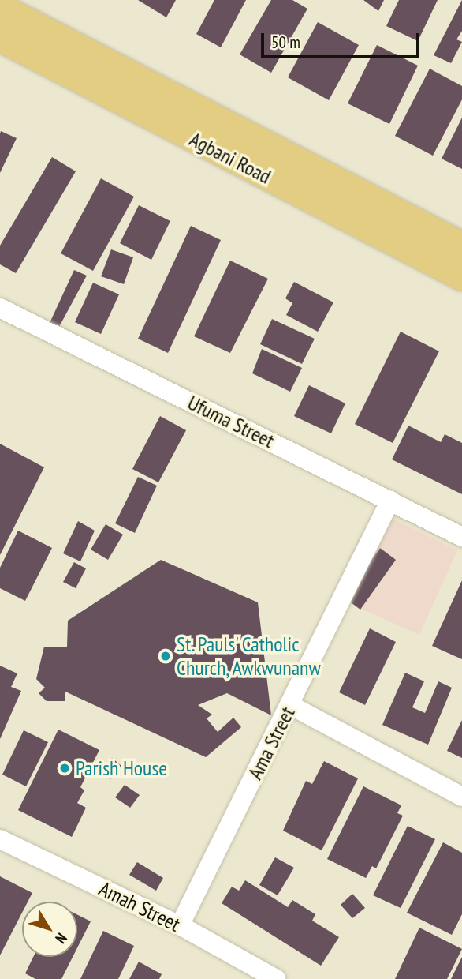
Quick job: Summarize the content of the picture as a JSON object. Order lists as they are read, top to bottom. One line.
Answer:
{"streets":{"main road":["Agbani Road"],"street":["Ufuma Street","Ama Street","Amah Street"]},"crossings":[["Ufuma Street","Ama Street"],["Ama Street","Amah Street"]],"places":["St. Pauls' Catholic Church, Awkwunanw","Parish House"],"scale_bar":"50 m","north":"bottom right"}
